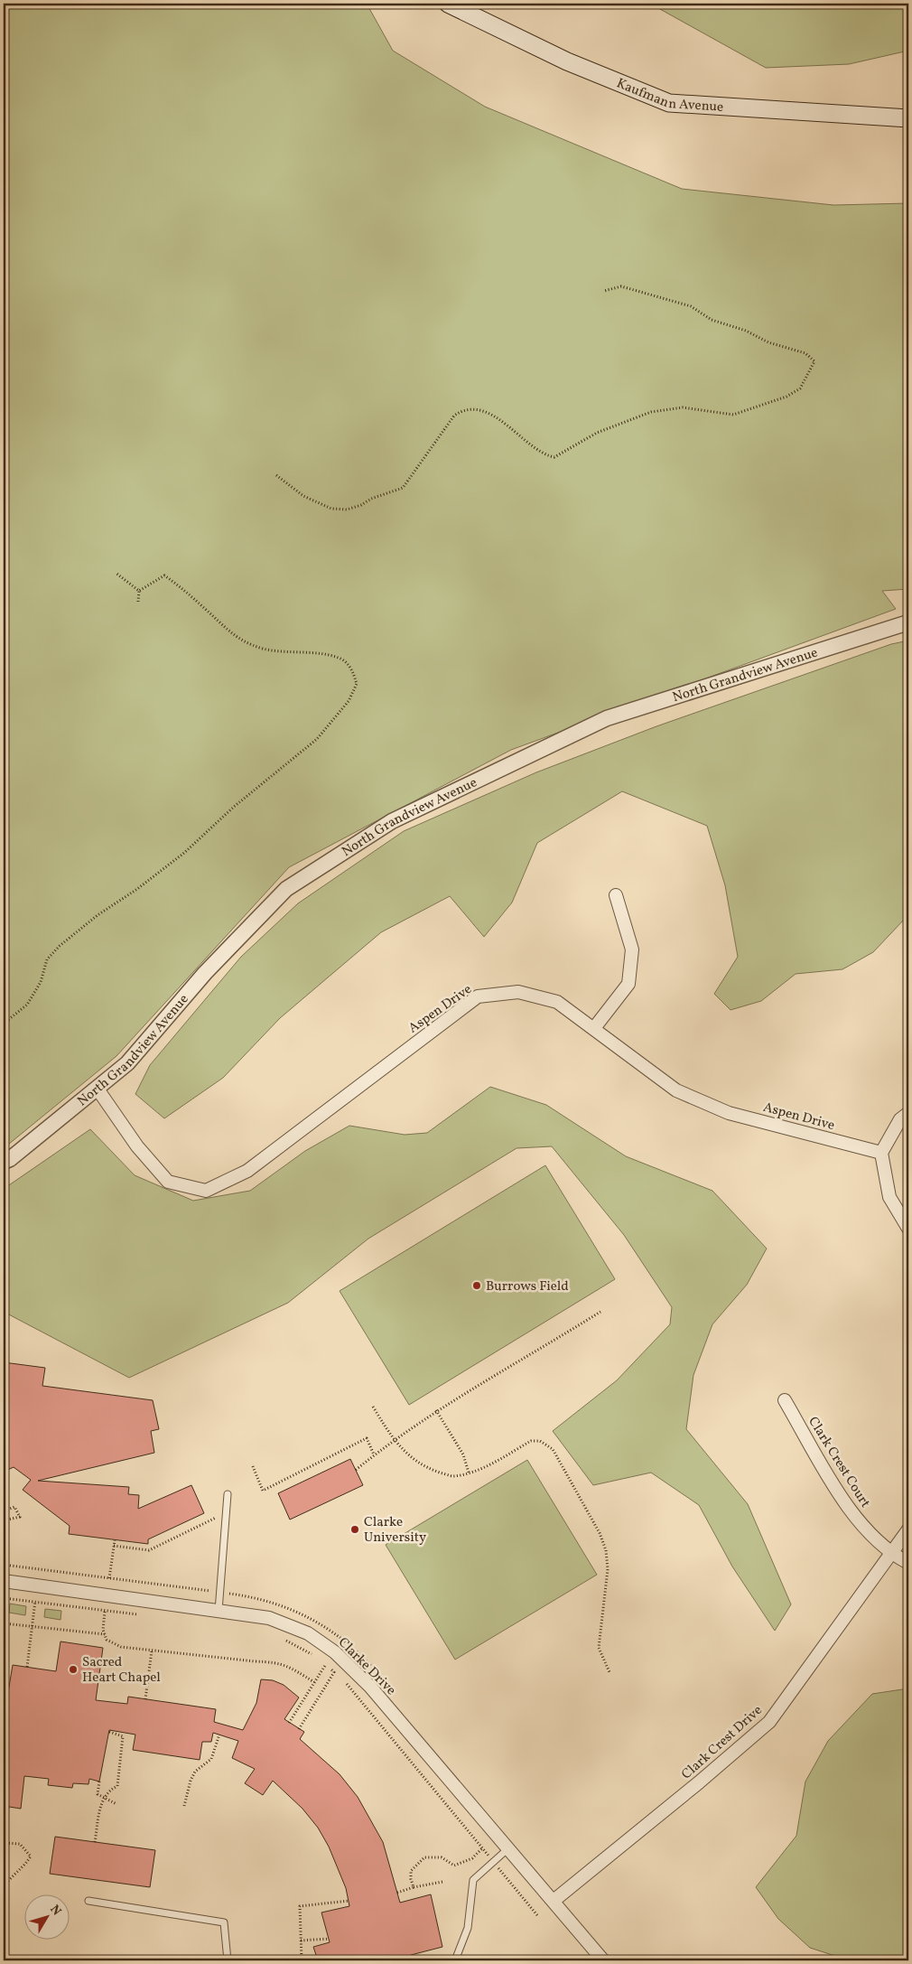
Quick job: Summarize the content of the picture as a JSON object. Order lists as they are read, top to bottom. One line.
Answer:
{"streets":{"main road":["Kaufmann Avenue"],"street":["North Grandview Avenue","Aspen Drive","Clark Crest Court","Clarke Drive","Clark Crest Drive"]},"crossings":[["North Grandview Avenue","Aspen Drive"],["Clark Crest Court","Clark Crest Drive"],["Clarke Drive","Clark Crest Drive"]],"places":["Burrows Field","Clarke University","Sacred Heart Chapel"],"north":"top right"}
